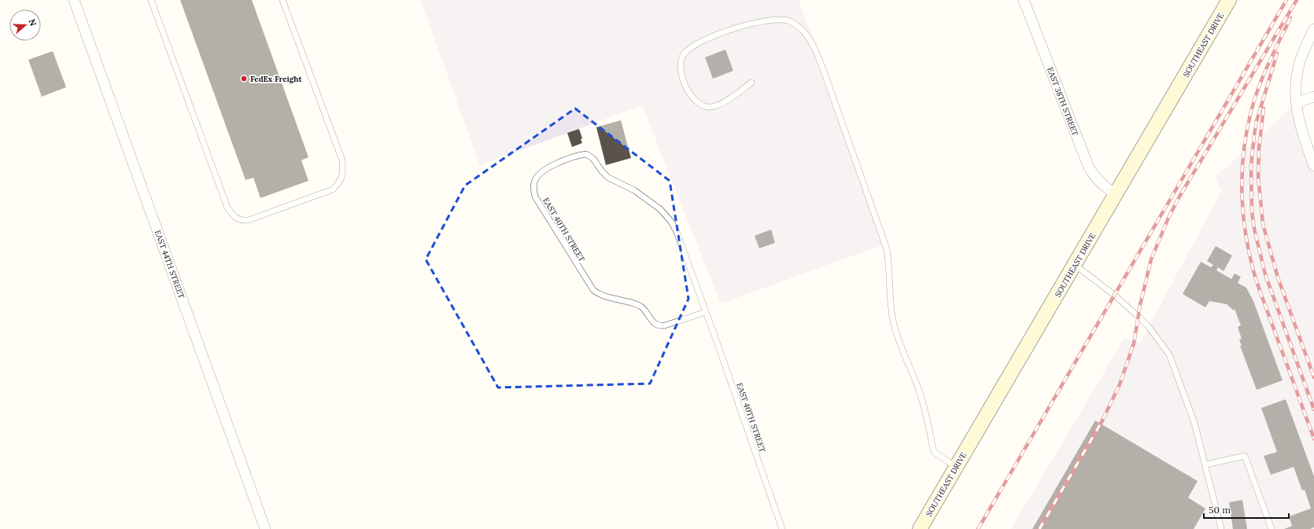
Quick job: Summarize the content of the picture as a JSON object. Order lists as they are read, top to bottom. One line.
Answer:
{"streets":{"main road":["SOUTHEAST DRIVE"],"street":["EAST 38TH STREET","EAST 44TH STREET"],"lane":["EAST 40TH STREET"]},"crossings":[["SOUTHEAST DRIVE","EAST 38TH STREET"]],"places":["FedEx Freight"],"scale_bar":"50 m","north":"right"}
